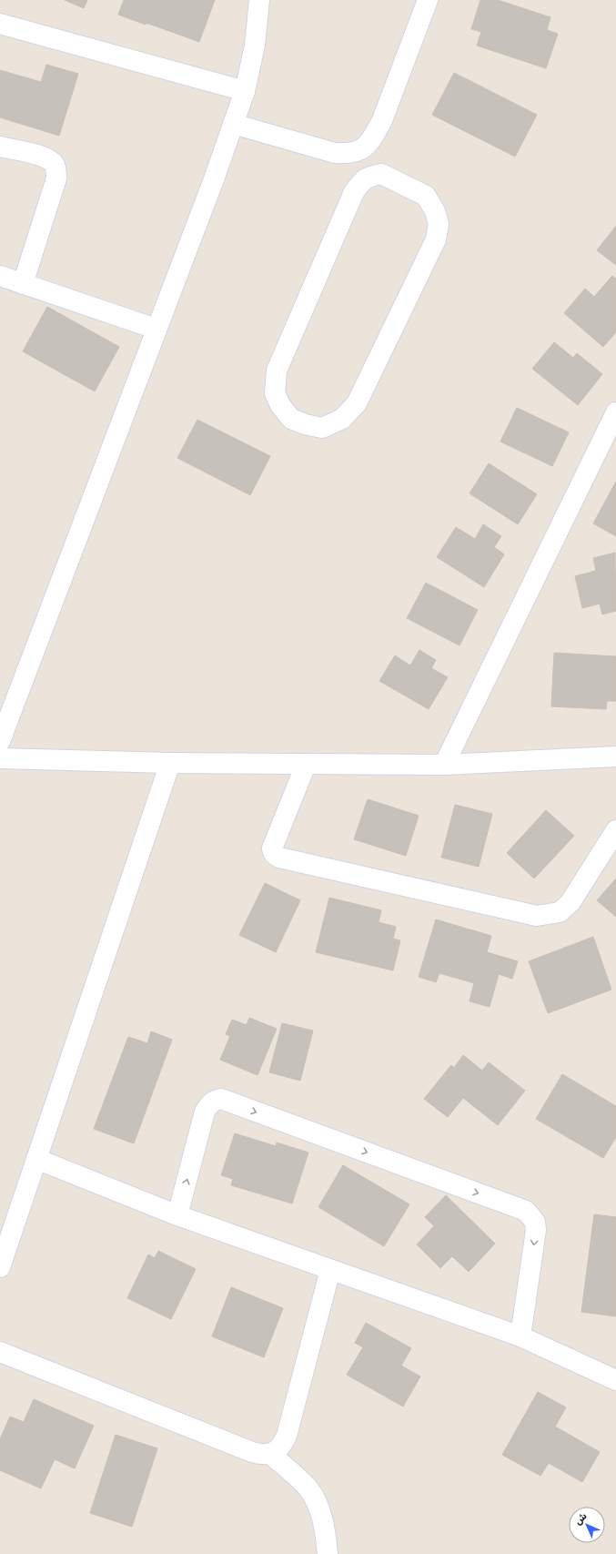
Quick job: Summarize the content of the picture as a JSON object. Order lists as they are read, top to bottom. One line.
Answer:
{"north":"top left"}
